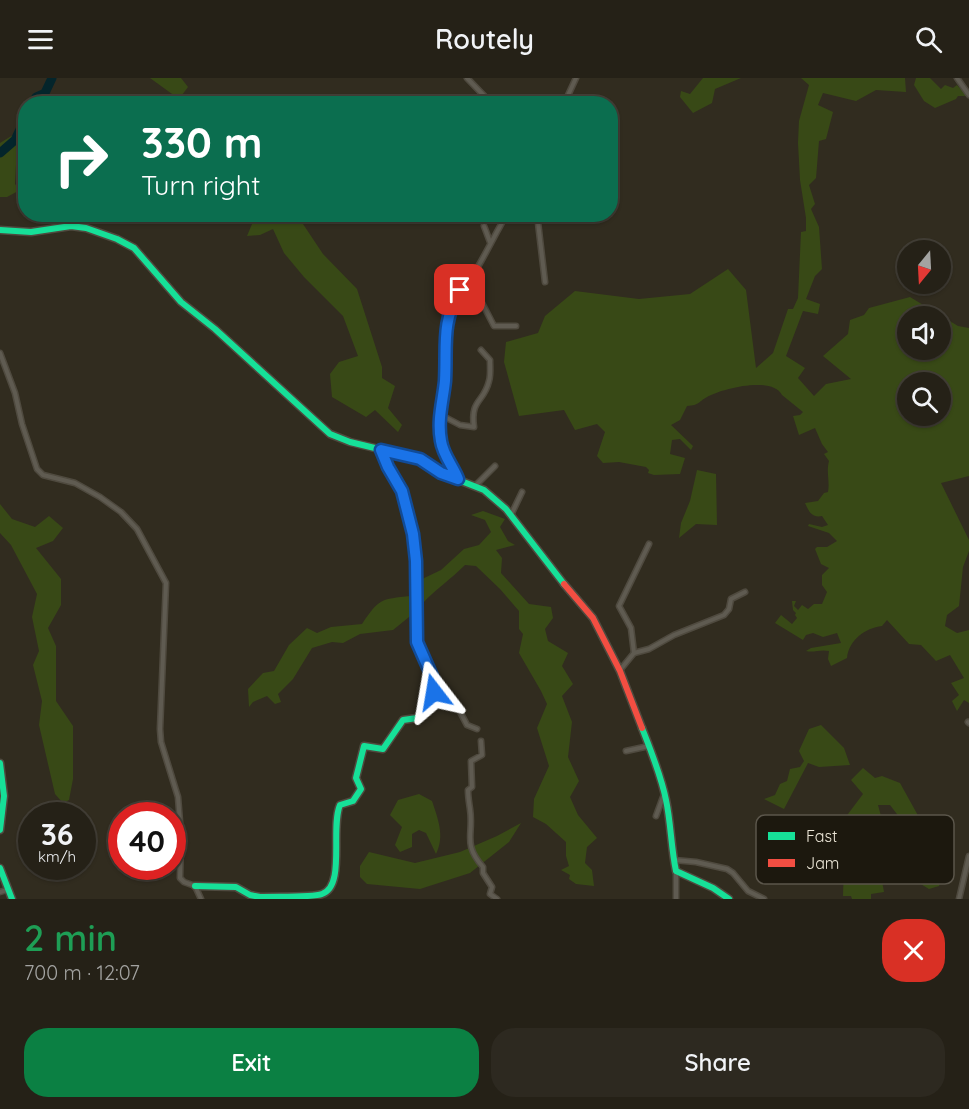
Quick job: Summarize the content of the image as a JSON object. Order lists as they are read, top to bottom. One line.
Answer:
{"legend":["Fast","Jam"],"north":"bottom","page":{"header":"Routely","turn":["330 m","Turn right"],"speed":"36 km/h","limit":"40","heading":["2 min","700 m · 12:07"],"buttons":["Exit","Share"]}}
